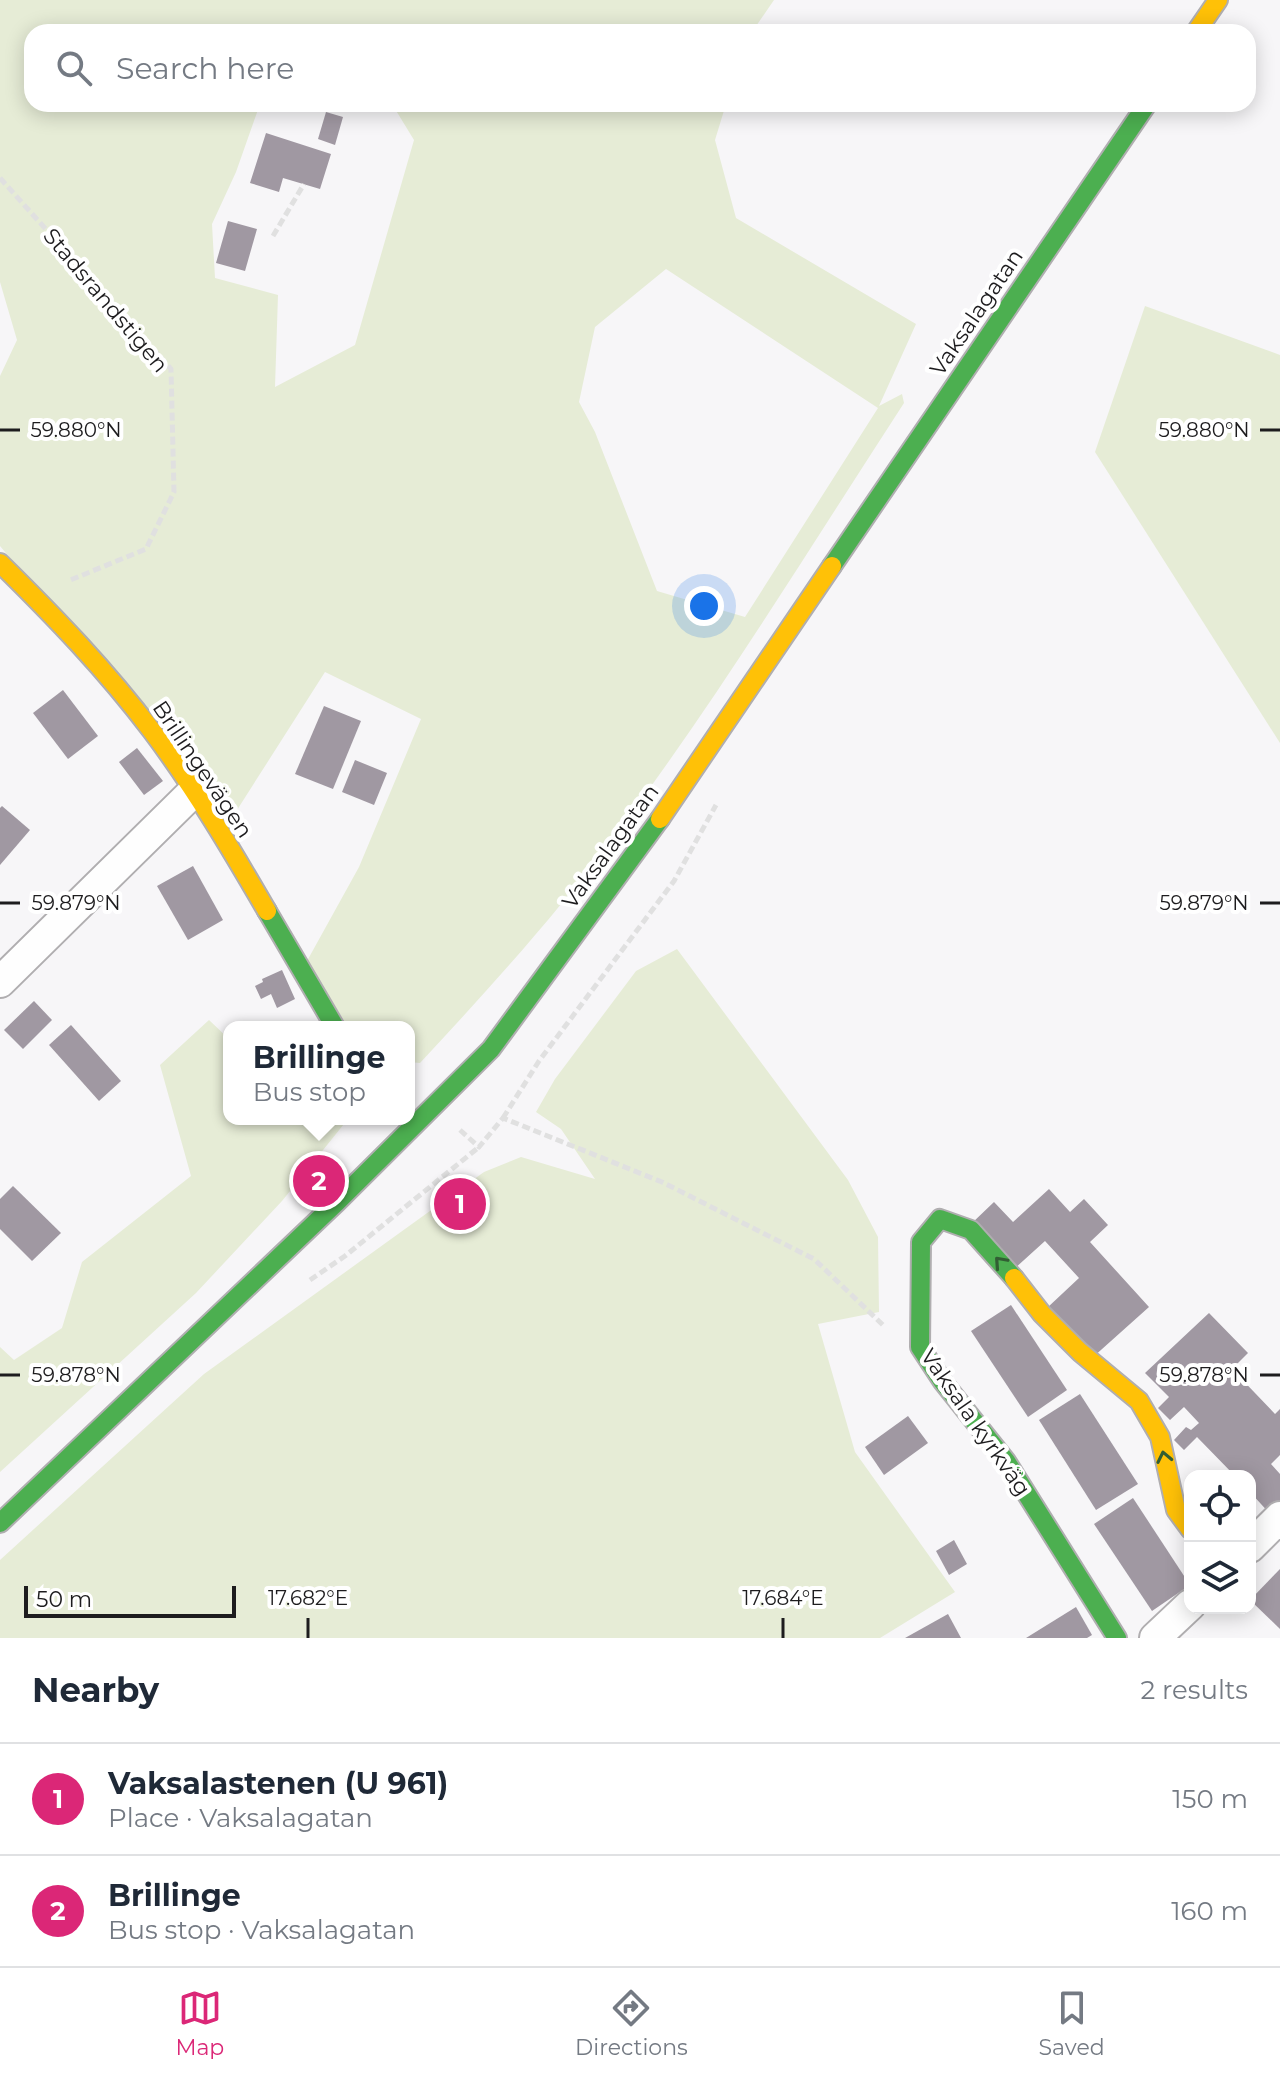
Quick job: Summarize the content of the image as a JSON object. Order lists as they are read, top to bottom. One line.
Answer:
{"streets":{"main road":["Vaksalagatan","Brillingevägen","Vaksala kyrkväg"],"path":["Stadsrandstigen"]},"crossings":[["Stadsrandstigen","Brillingevägen"]],"scale_bar":"50 m","page":{"search":"Search here","popup":["Brillinge","Bus stop"],"pins":["2","1"],"scale":"50 m","heading":["Nearby","2 results"],"list":[{"mark":"1","name":"Vaksalastenen (U 961)","note":"Place · Vaksalagatan","value":"150 m"},{"mark":"2","name":"Brillinge","note":"Bus stop · Vaksalagatan","value":"160 m"}],"nav":["Map","Directions","Saved"]},"coordinates":["59.880°N","59.879°N","59.878°N","17.682°E","17.684°E"]}
